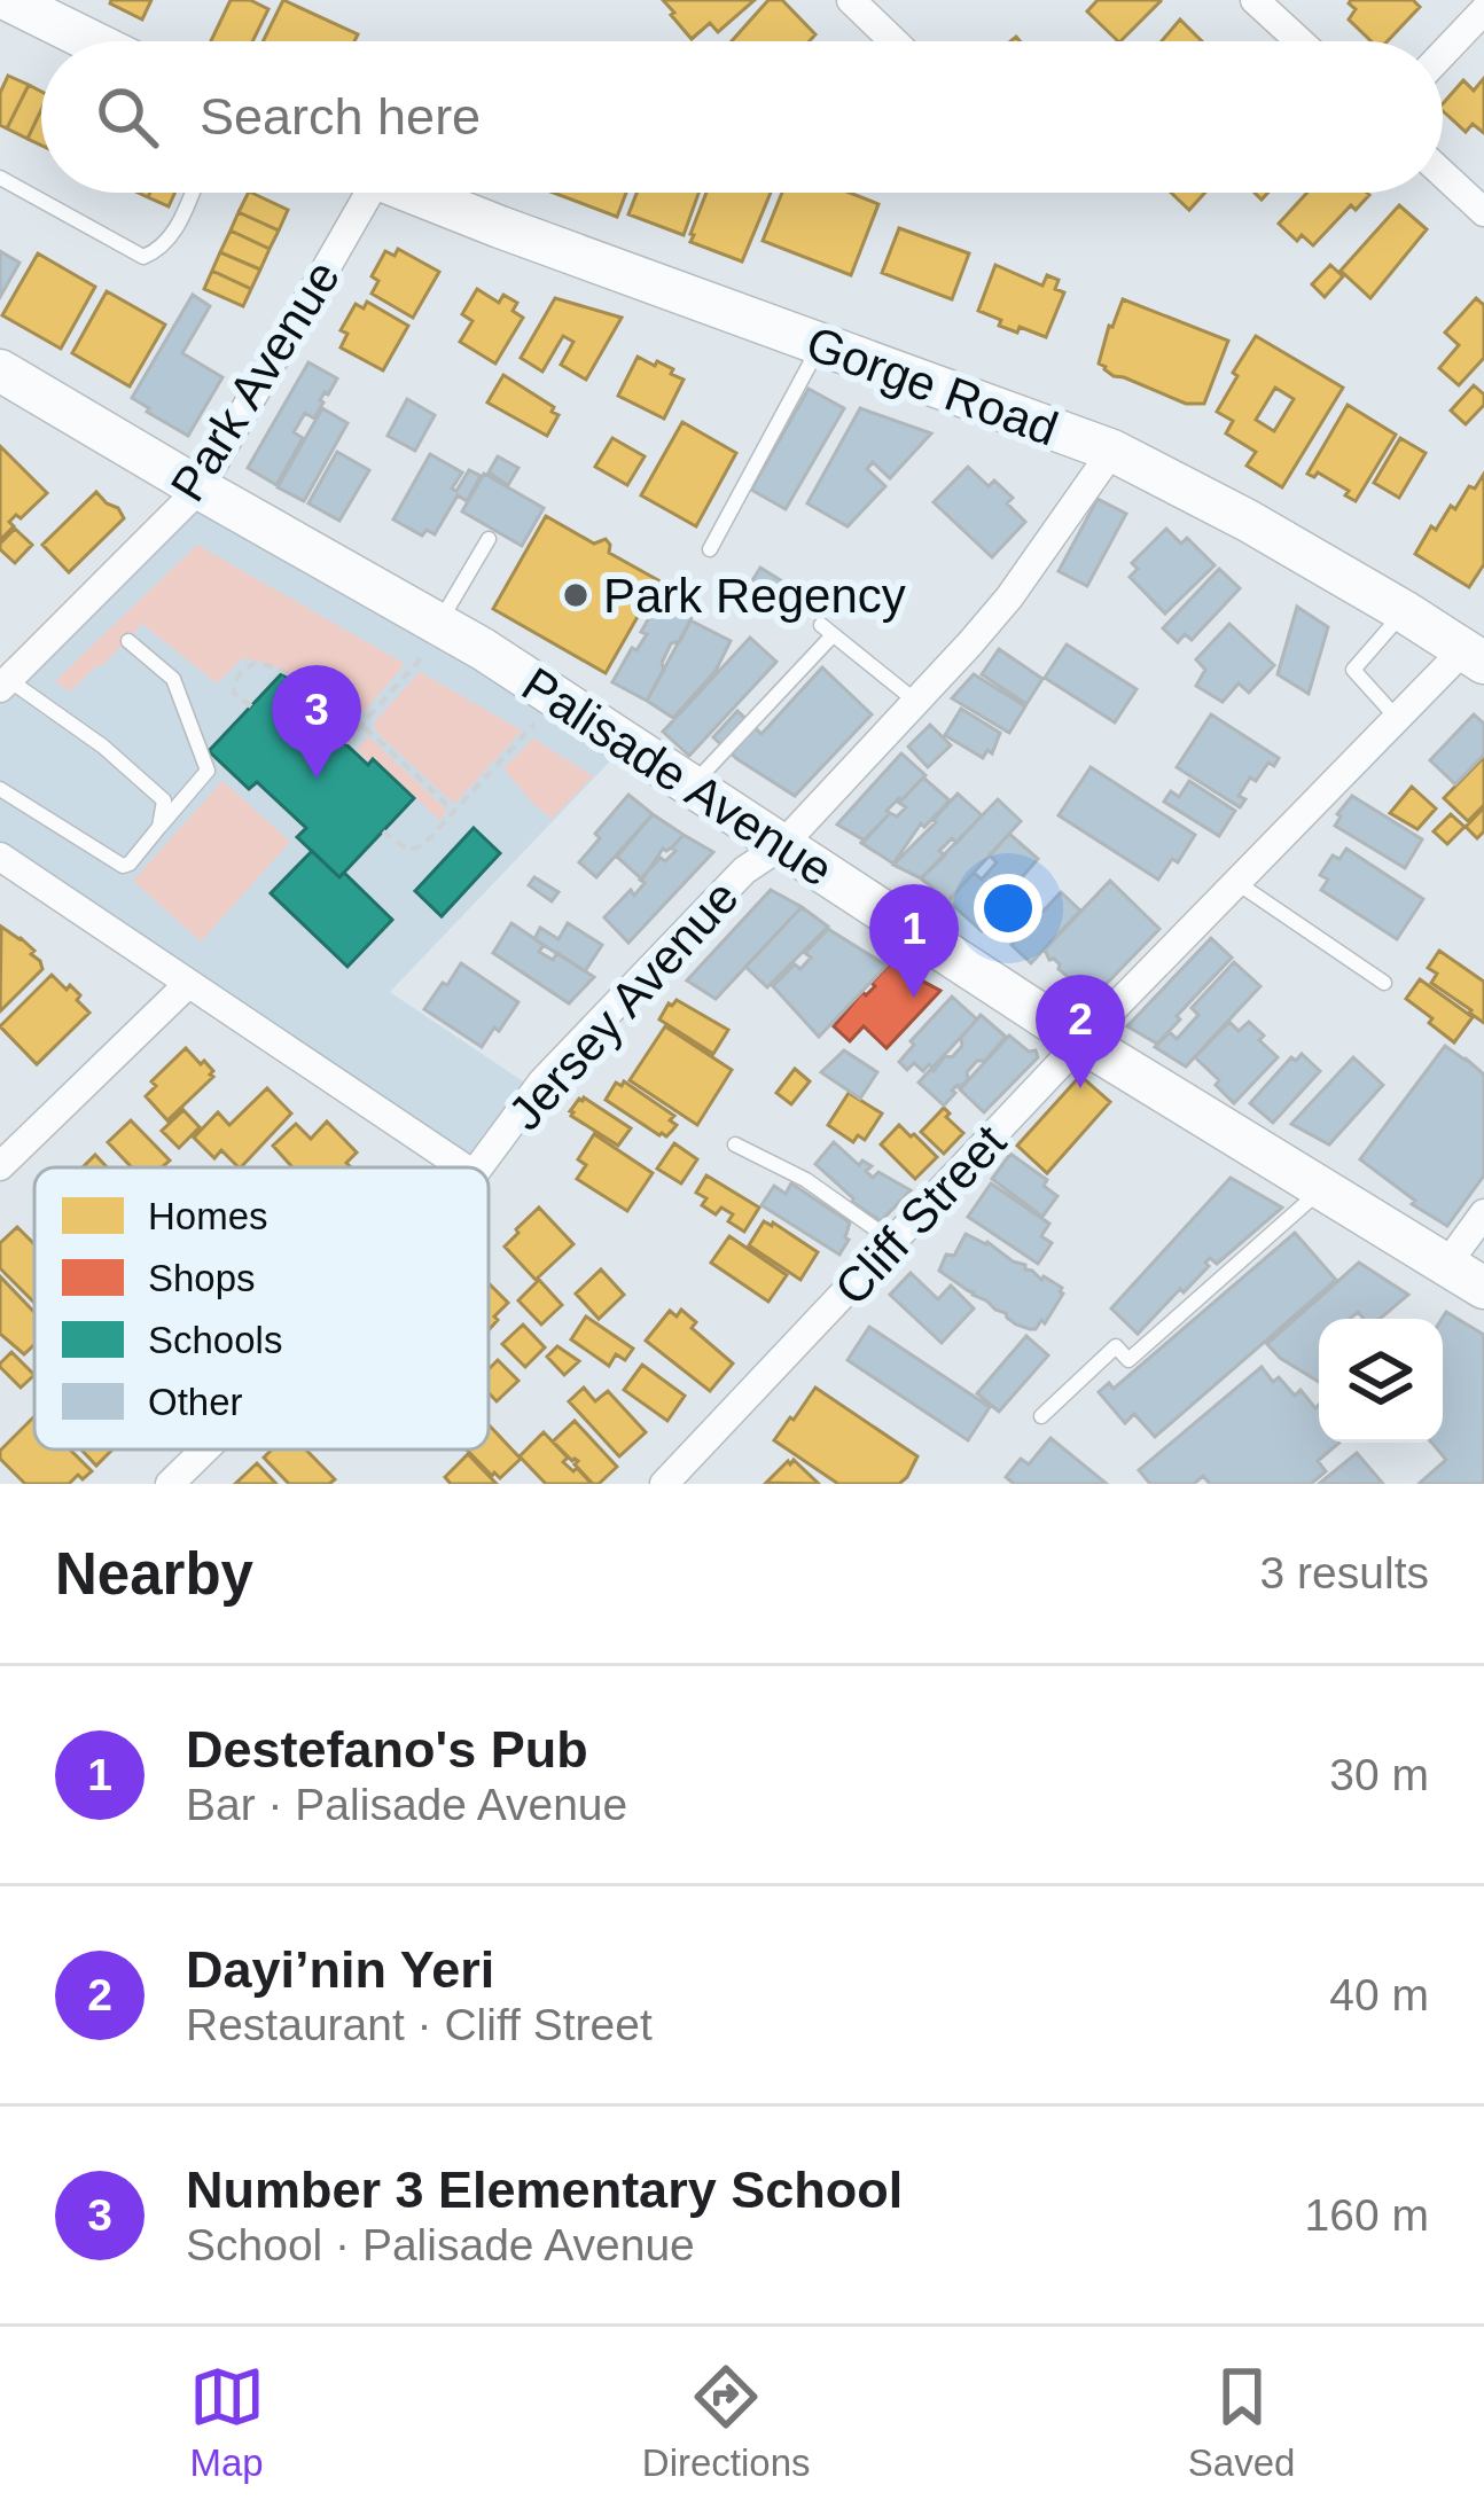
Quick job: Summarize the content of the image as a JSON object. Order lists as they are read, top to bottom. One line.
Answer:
{"streets":{"main road":["Gorge Road","Palisade Avenue"],"street":["Park Avenue","Jersey Avenue","Cliff Street"]},"crossings":[["Park Avenue","Palisade Avenue"],["Gorge Road","Jersey Avenue"],["Gorge Road","Cliff Street"],["Palisade Avenue","Jersey Avenue"],["Palisade Avenue","Cliff Street"]],"places":["Park Regency"],"legend":["Homes","Shops","Schools","Other"],"page":{"search":"Search here","pins":["3","1","2"],"heading":["Nearby","3 results"],"list":[{"mark":"1","name":"Destefano's Pub","note":"Bar · Palisade Avenue","value":"30 m"},{"mark":"2","name":"Dayi’nin Yeri","note":"Restaurant · Cliff Street","value":"40 m"},{"mark":"3","name":"Number 3 Elementary School","note":"School · Palisade Avenue","value":"160 m"}],"nav":["Map","Directions","Saved"]}}
